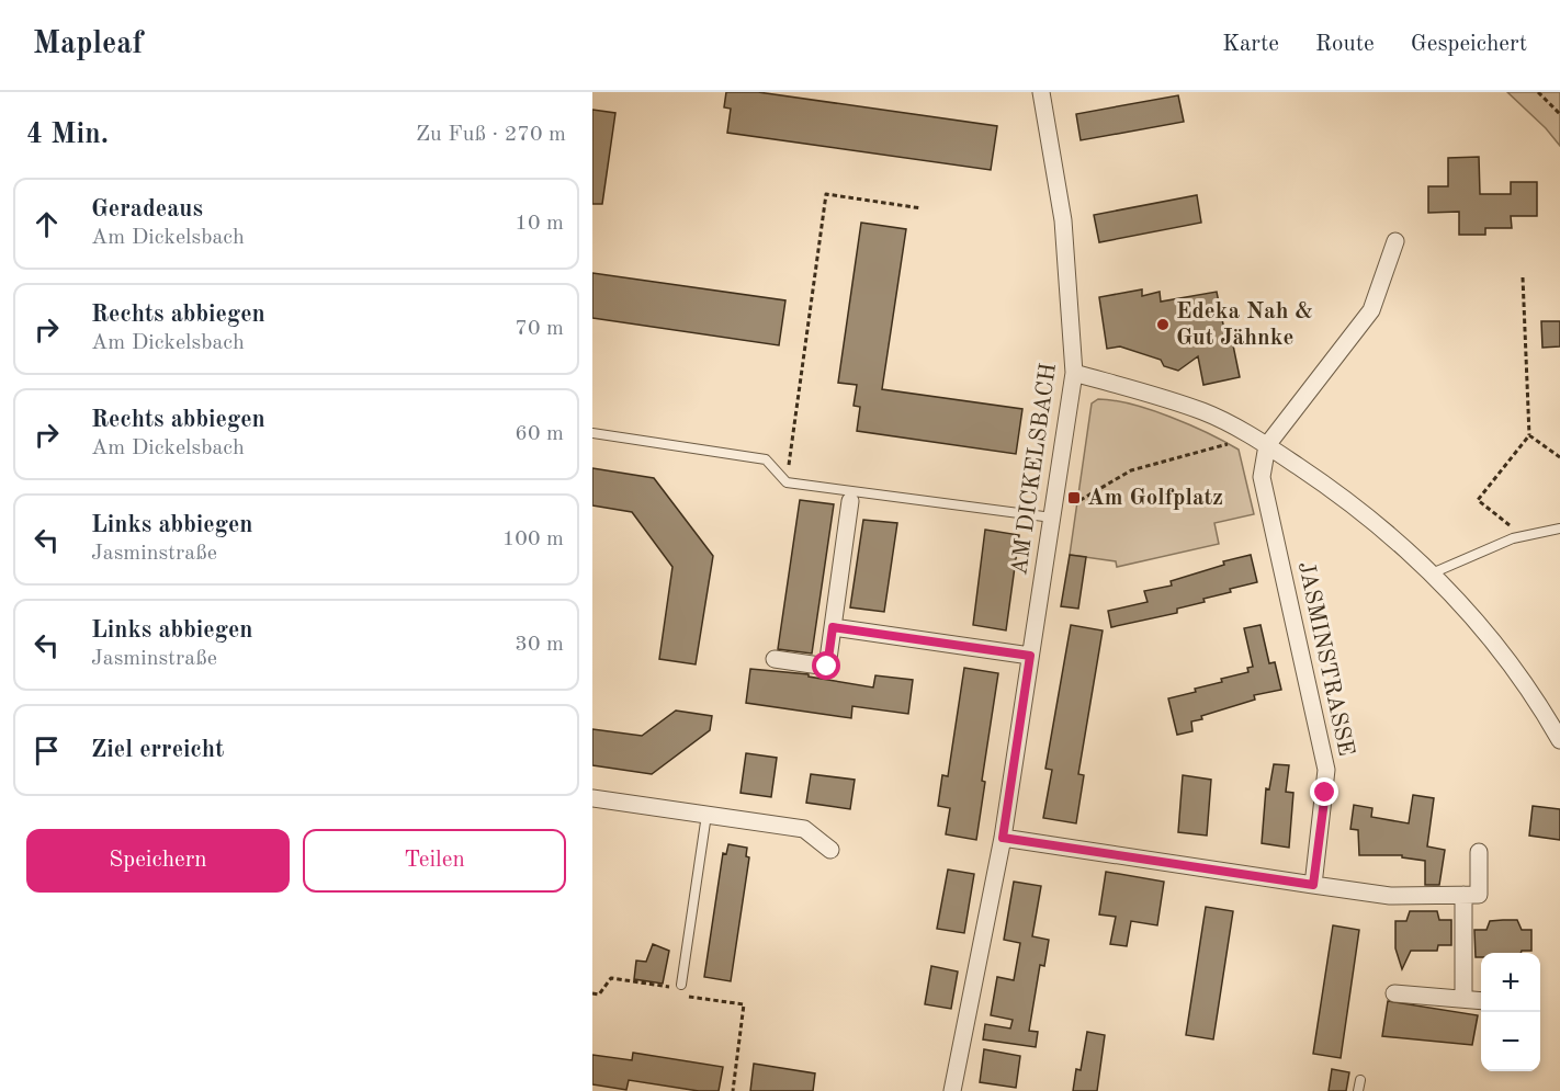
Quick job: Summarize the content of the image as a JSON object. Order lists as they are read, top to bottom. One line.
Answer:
{"streets":{"street":["AM DICKELSBACH","JASMINSTRASSE"]},"places":{"other":["Edeka Nah & Gut Jähnke"],"transit":["Am Golfplatz"]},"page":{"header":"Mapleaf","nav":["Karte","Route","Gespeichert"],"heading":["4 Min.","Zu Fuß · 270 m"],"list":[["Geradeaus","Am Dickelsbach","10 m"],["Rechts abbiegen","Am Dickelsbach","70 m"],["Rechts abbiegen","Am Dickelsbach","60 m"],["Links abbiegen","Jasminstraße","100 m"],["Links abbiegen","Jasminstraße","30 m"],"Ziel erreicht"],"buttons":["Speichern","Teilen"],"map_buttons":["+","−"]}}
